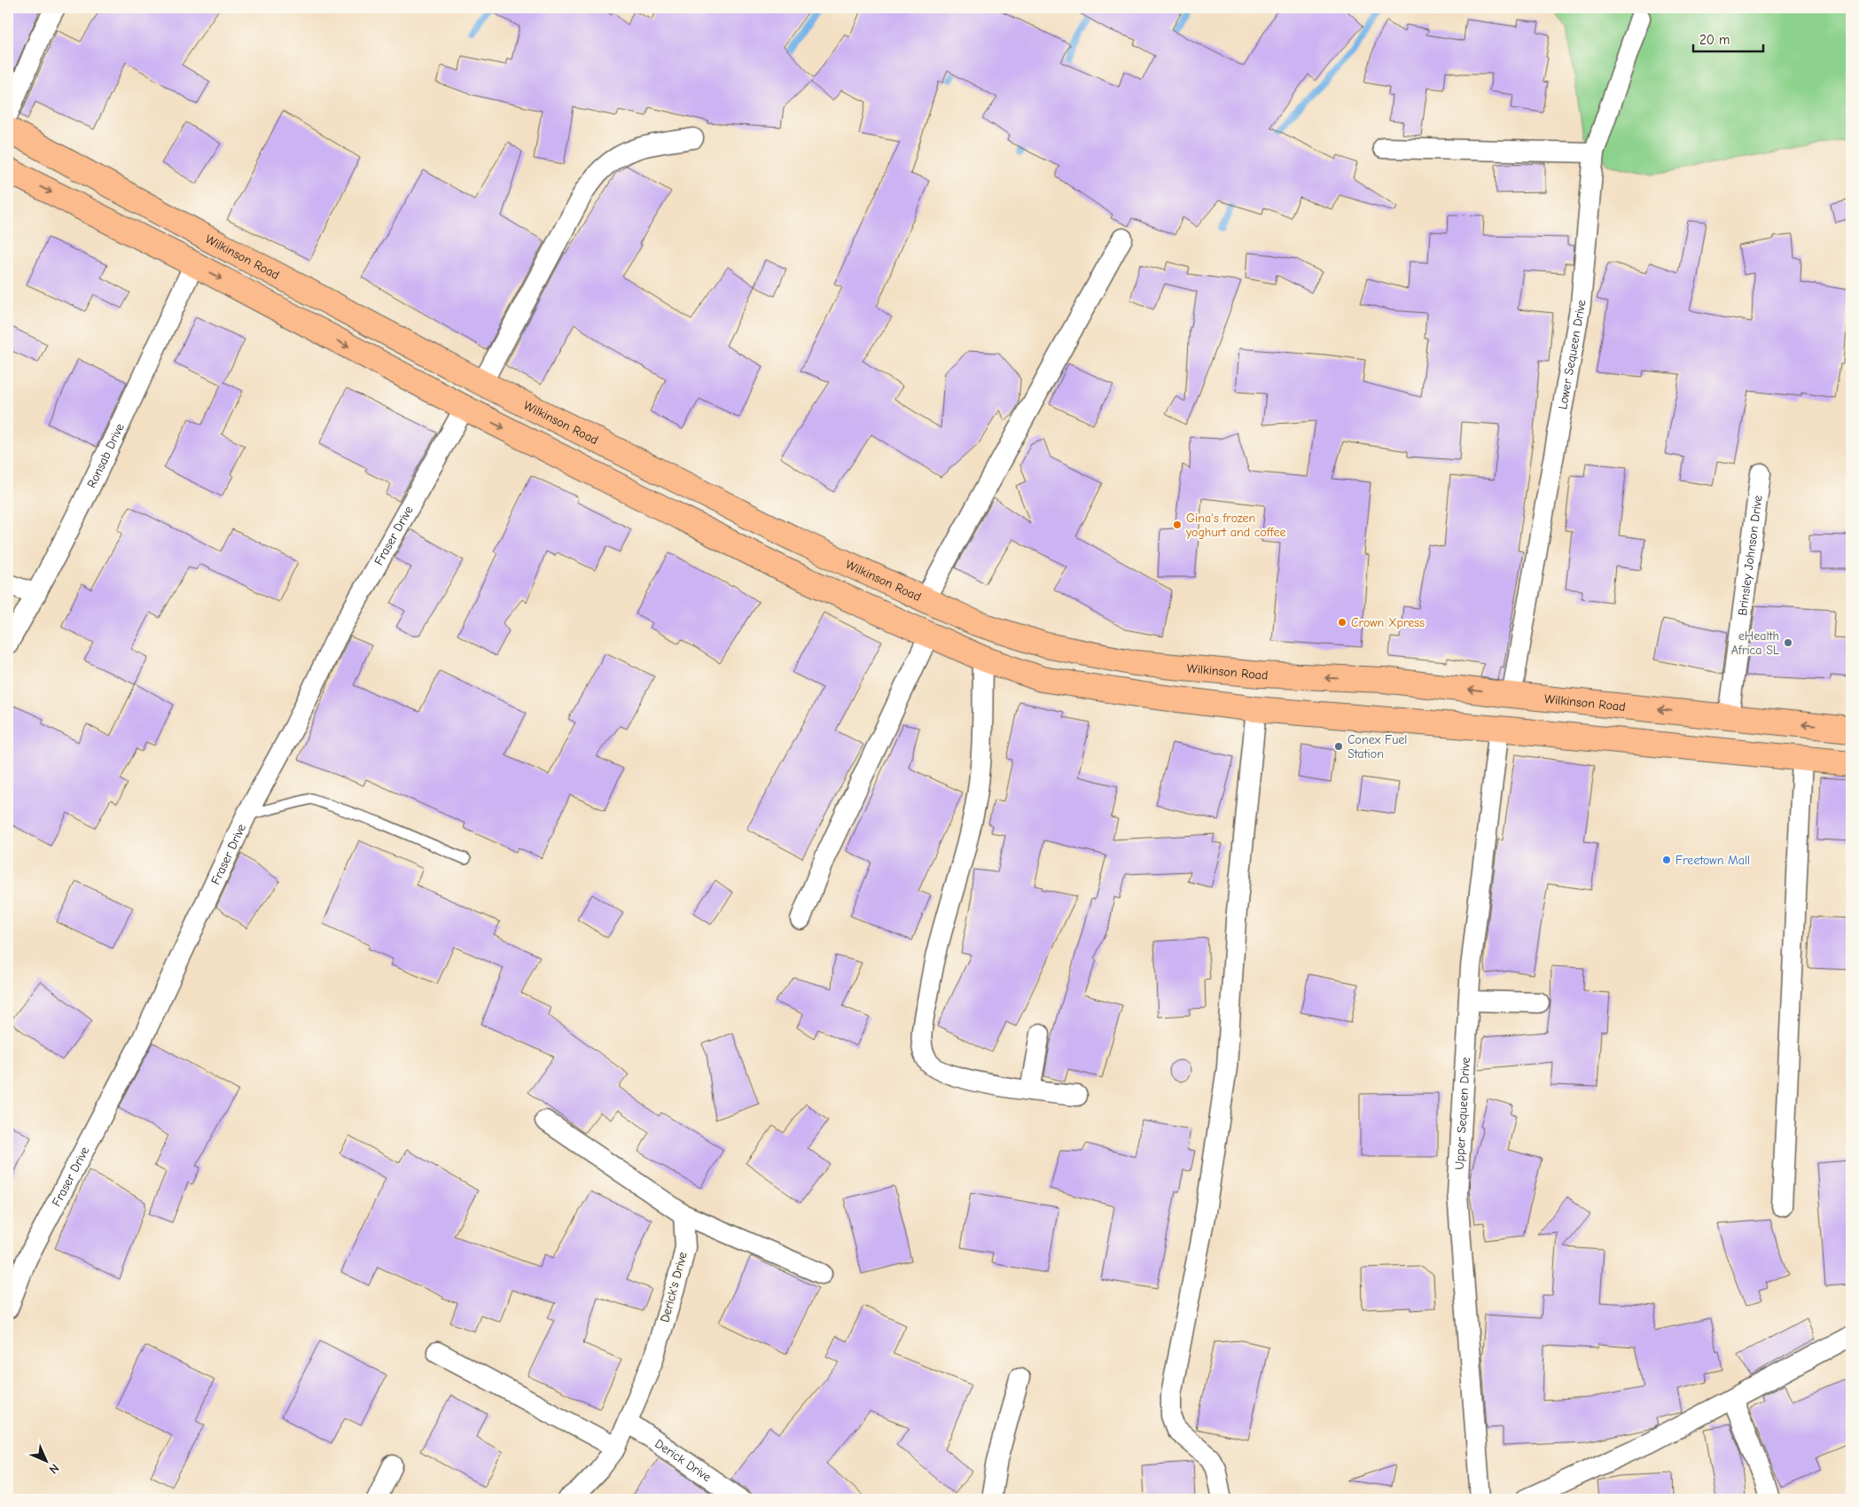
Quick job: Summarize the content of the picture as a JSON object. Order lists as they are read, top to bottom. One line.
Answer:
{"streets":{"main road":["Wilkinson Road"],"street":["Lower Sequeen Drive","Ronsab Drive","Fraser Drive","Brinsley Johnson Drive","Upper Sequeen Drive","Derick's Drive","Derick Drive"]},"crossings":[["Wilkinson Road","Lower Sequeen Drive"],["Wilkinson Road","Brinsley Johnson Drive"],["Derick's Drive","Derick Drive"]],"places":["Gina's frozen yoghurt and coffee","Crown Xpress","eHealth Africa SL","Conex Fuel Station","Freetown Mall"],"scale_bar":"20 m","north":"bottom right"}
